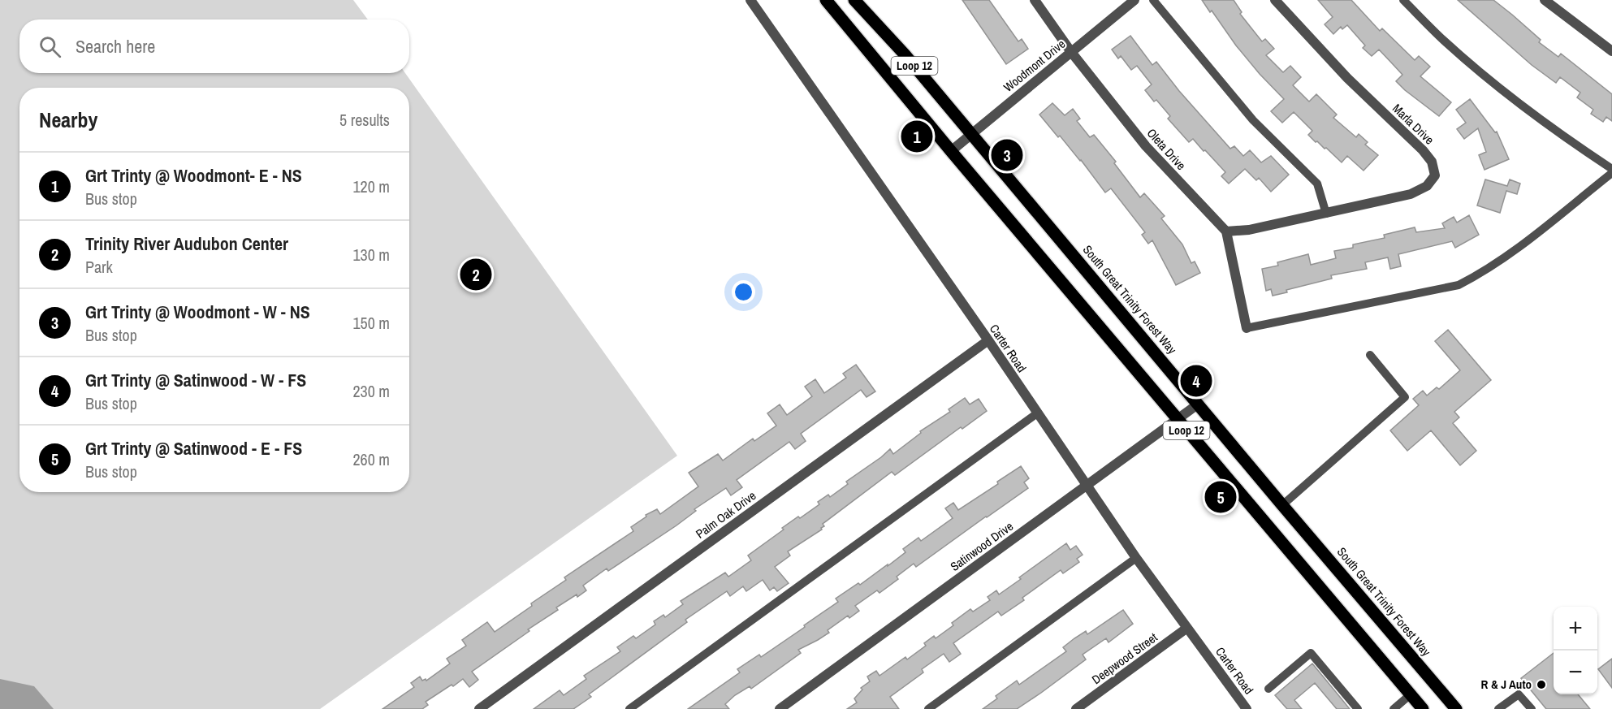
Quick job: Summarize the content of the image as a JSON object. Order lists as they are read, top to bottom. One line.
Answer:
{"streets":{"main road":["Loop 12","South Great Trinity Forest Way"],"street":["Woodmont Drive","Marla Drive","Oleta Drive","Carter Road","Palm Oak Drive","Satinwood Drive","Deepwood Street"]},"crossings":[["Loop 12","Woodmont Drive"],["Loop 12","Satinwood Drive"],["Woodmont Drive","Oleta Drive"],["Woodmont Drive","South Great Trinity Forest Way"],["Marla Drive","Oleta Drive"],["South Great Trinity Forest Way","Satinwood Drive"],["Carter Road","Palm Oak Drive"],["Carter Road","Satinwood Drive"],["Carter Road","Deepwood Street"]],"places":["R & J Auto"],"page":{"search":"Search here","heading":["Nearby","5 results"],"pins":["1","3","2","4","5"],"list":[{"mark":"1","name":"Grt Trinty @ Woodmont- E - NS","note":"Bus stop","value":"120 m"},{"mark":"2","name":"Trinity River Audubon Center","note":"Park","value":"130 m"},{"mark":"3","name":"Grt Trinty @ Woodmont - W - NS","note":"Bus stop","value":"150 m"},{"mark":"4","name":"Grt Trinty @ Satinwood - W - FS","note":"Bus stop","value":"230 m"},{"mark":"5","name":"Grt Trinty @ Satinwood - E - FS","note":"Bus stop","value":"260 m"}],"map_buttons":["+","−"]}}
